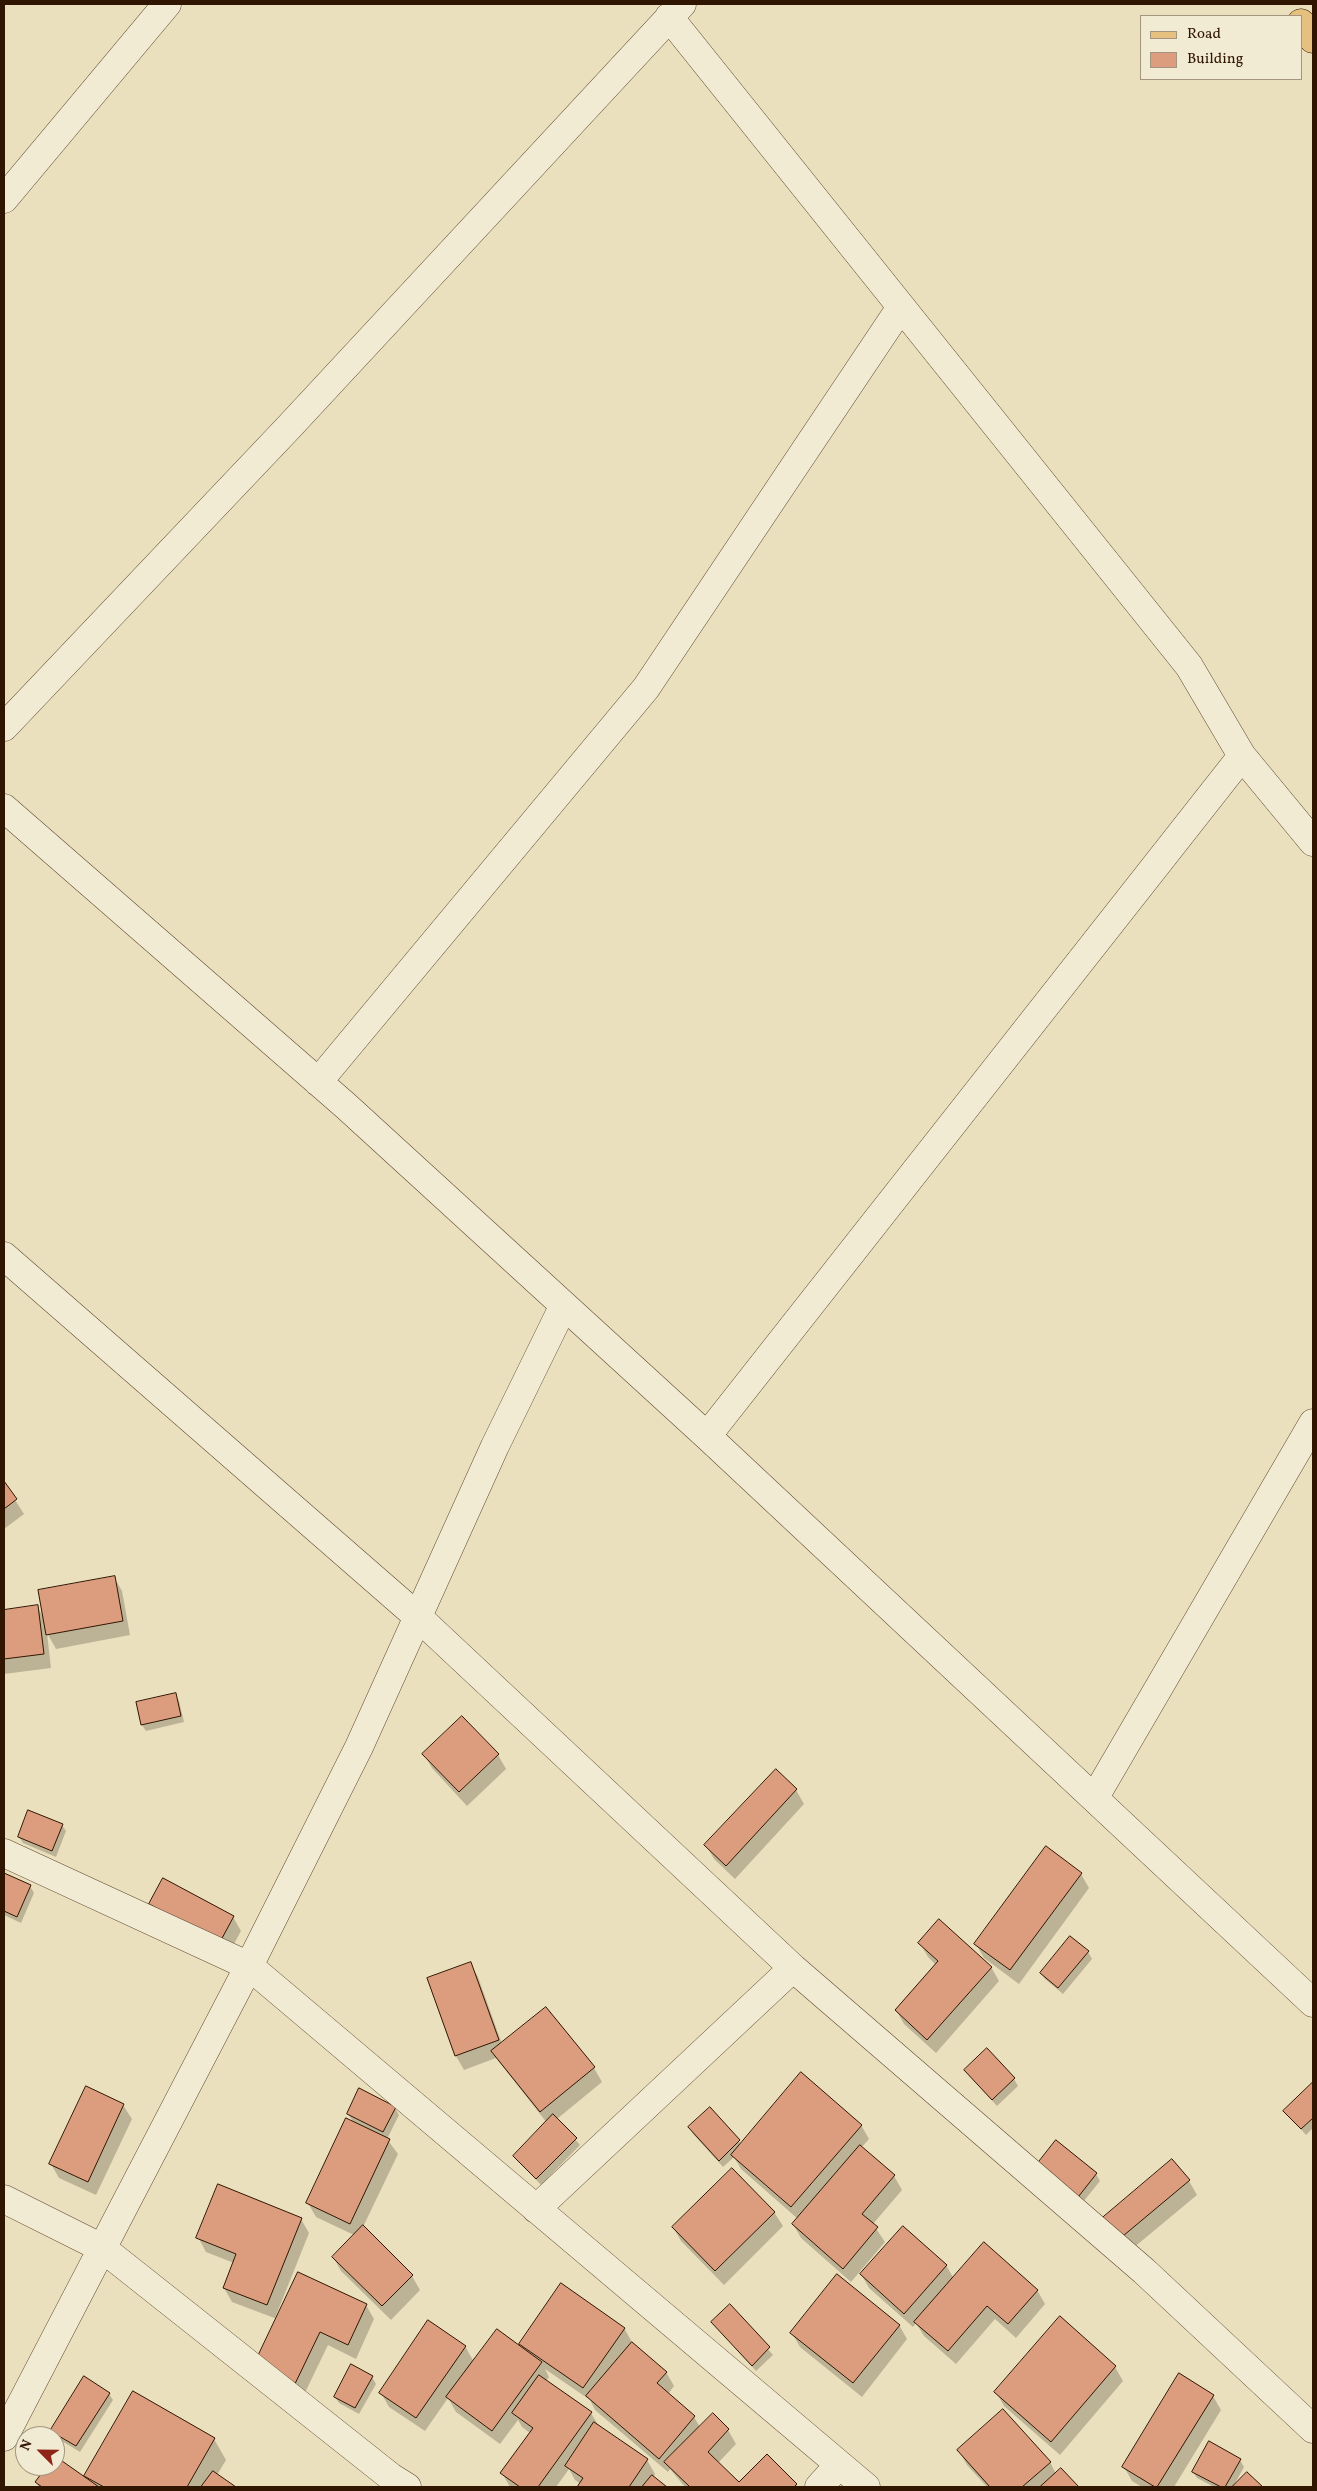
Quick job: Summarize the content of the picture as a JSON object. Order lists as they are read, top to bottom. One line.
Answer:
{"legend":["Road","Building"],"north":"top left"}
